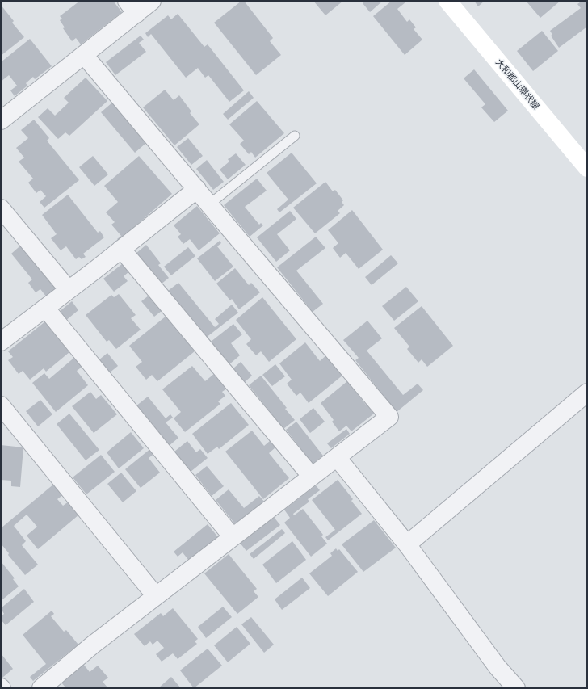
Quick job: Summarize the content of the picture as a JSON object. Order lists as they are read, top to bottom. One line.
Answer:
{"streets":{"main road":["大和郡山環状線"]}}
